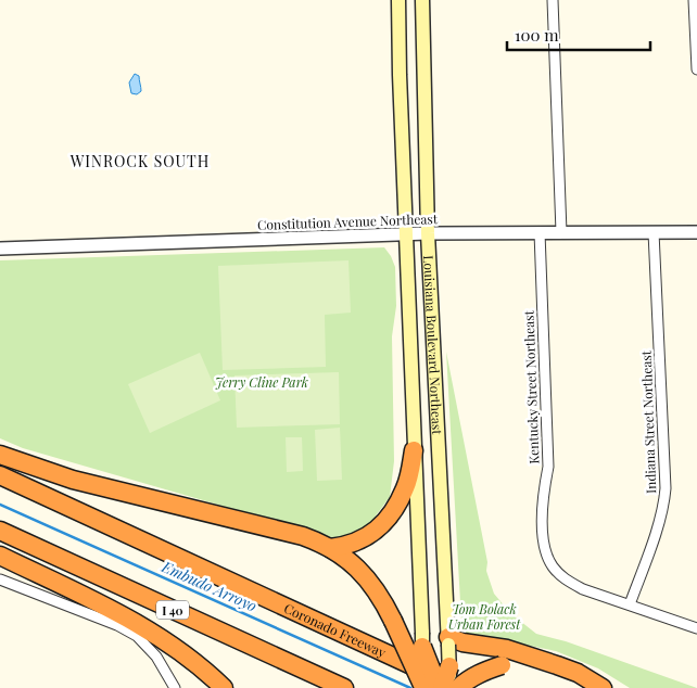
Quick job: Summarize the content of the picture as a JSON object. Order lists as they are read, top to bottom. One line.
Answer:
{"streets":{"highway":["I 40","Coronado Freeway"],"main road":["Louisiana Boulevard Northeast"],"street":["Constitution Avenue Northeast","Kentucky Street Northeast","Indiana Street Northeast"]},"crossings":[["Constitution Avenue Northeast","Louisiana Boulevard Northeast"],["Constitution Avenue Northeast","Kentucky Street Northeast"],["Constitution Avenue Northeast","Indiana Street Northeast"],["Kentucky Street Northeast","Indiana Street Northeast"]],"districts":["WINROCK SOUTH"],"water":["Embudo Arroyo"],"parks":["Jerry Cline Park","Tom Bolack Urban Forest"],"scale_bar":"100 m"}
